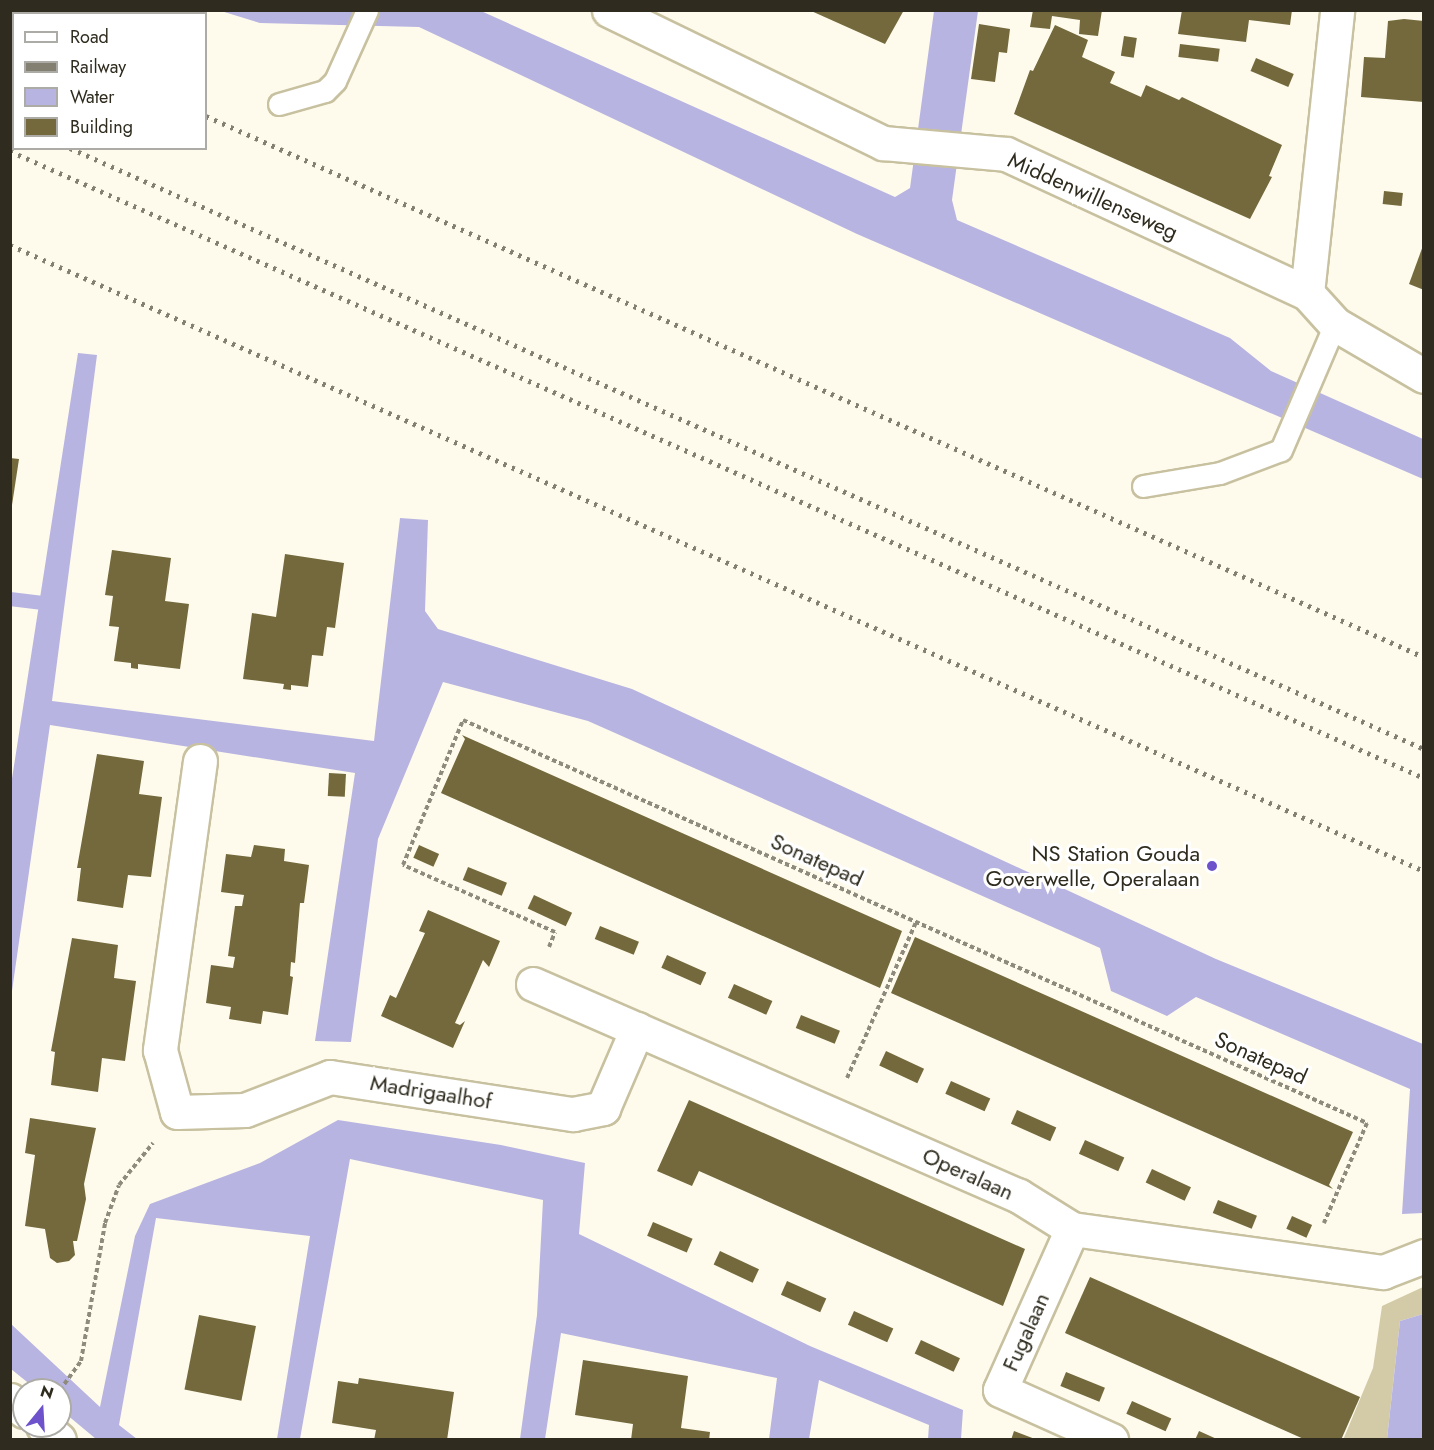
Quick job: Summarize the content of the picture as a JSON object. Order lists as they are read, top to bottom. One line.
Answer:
{"streets":{"street":["Middenwillenseweg","Madrigaalhof","Operalaan","Fugalaan"],"path":["Sonatepad"]},"crossings":[["Sonatepad","Operalaan"],["Madrigaalhof","Operalaan"],["Operalaan","Fugalaan"]],"places":["NS Station Gouda Goverwelle, Operalaan"],"legend":["Road","Railway","Water","Building"],"north":"top"}
